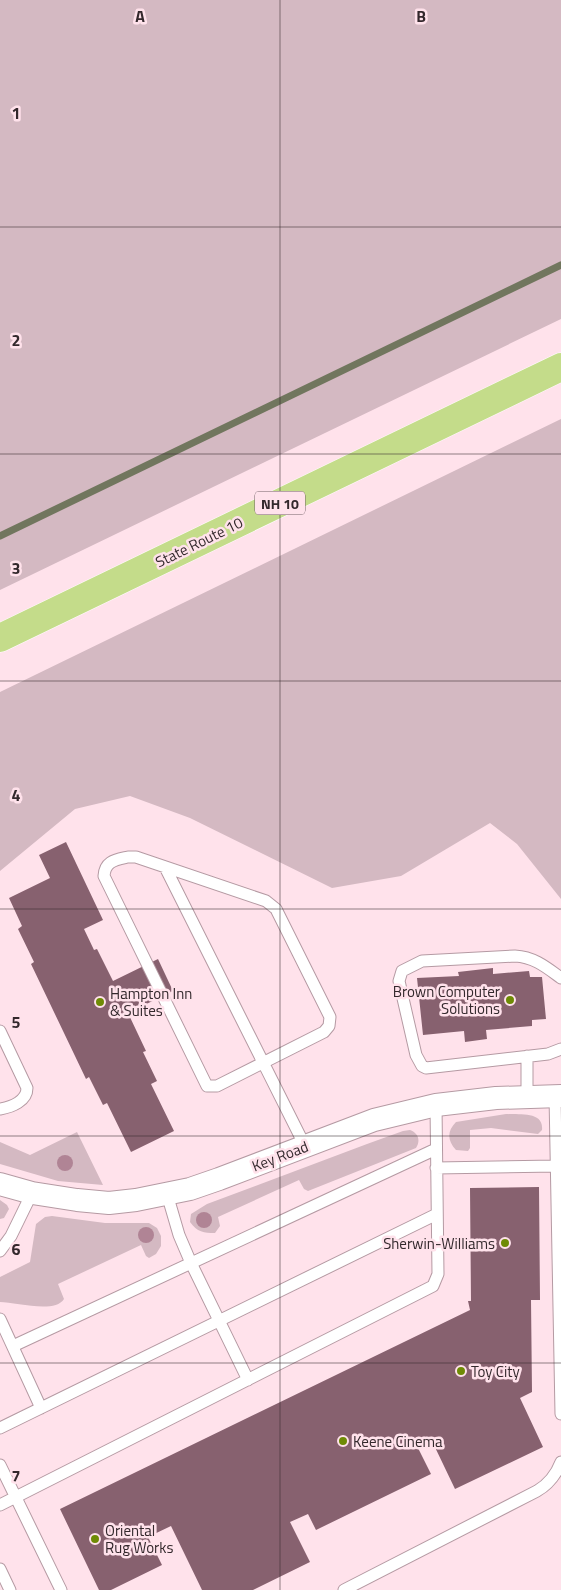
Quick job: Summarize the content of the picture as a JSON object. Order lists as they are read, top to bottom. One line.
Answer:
{"streets":{"highway":["NH 10","State Route 10"],"street":["Key Road"]},"places":["Brown Computer Solutions","Hampton Inn & Suites","Sherwin-Williams","Toy City","Keene Cinema","Oriental Rug Works"],"grid":{"columns":["A","B"],"rows":["1","2","3","4","5","6","7"]}}
